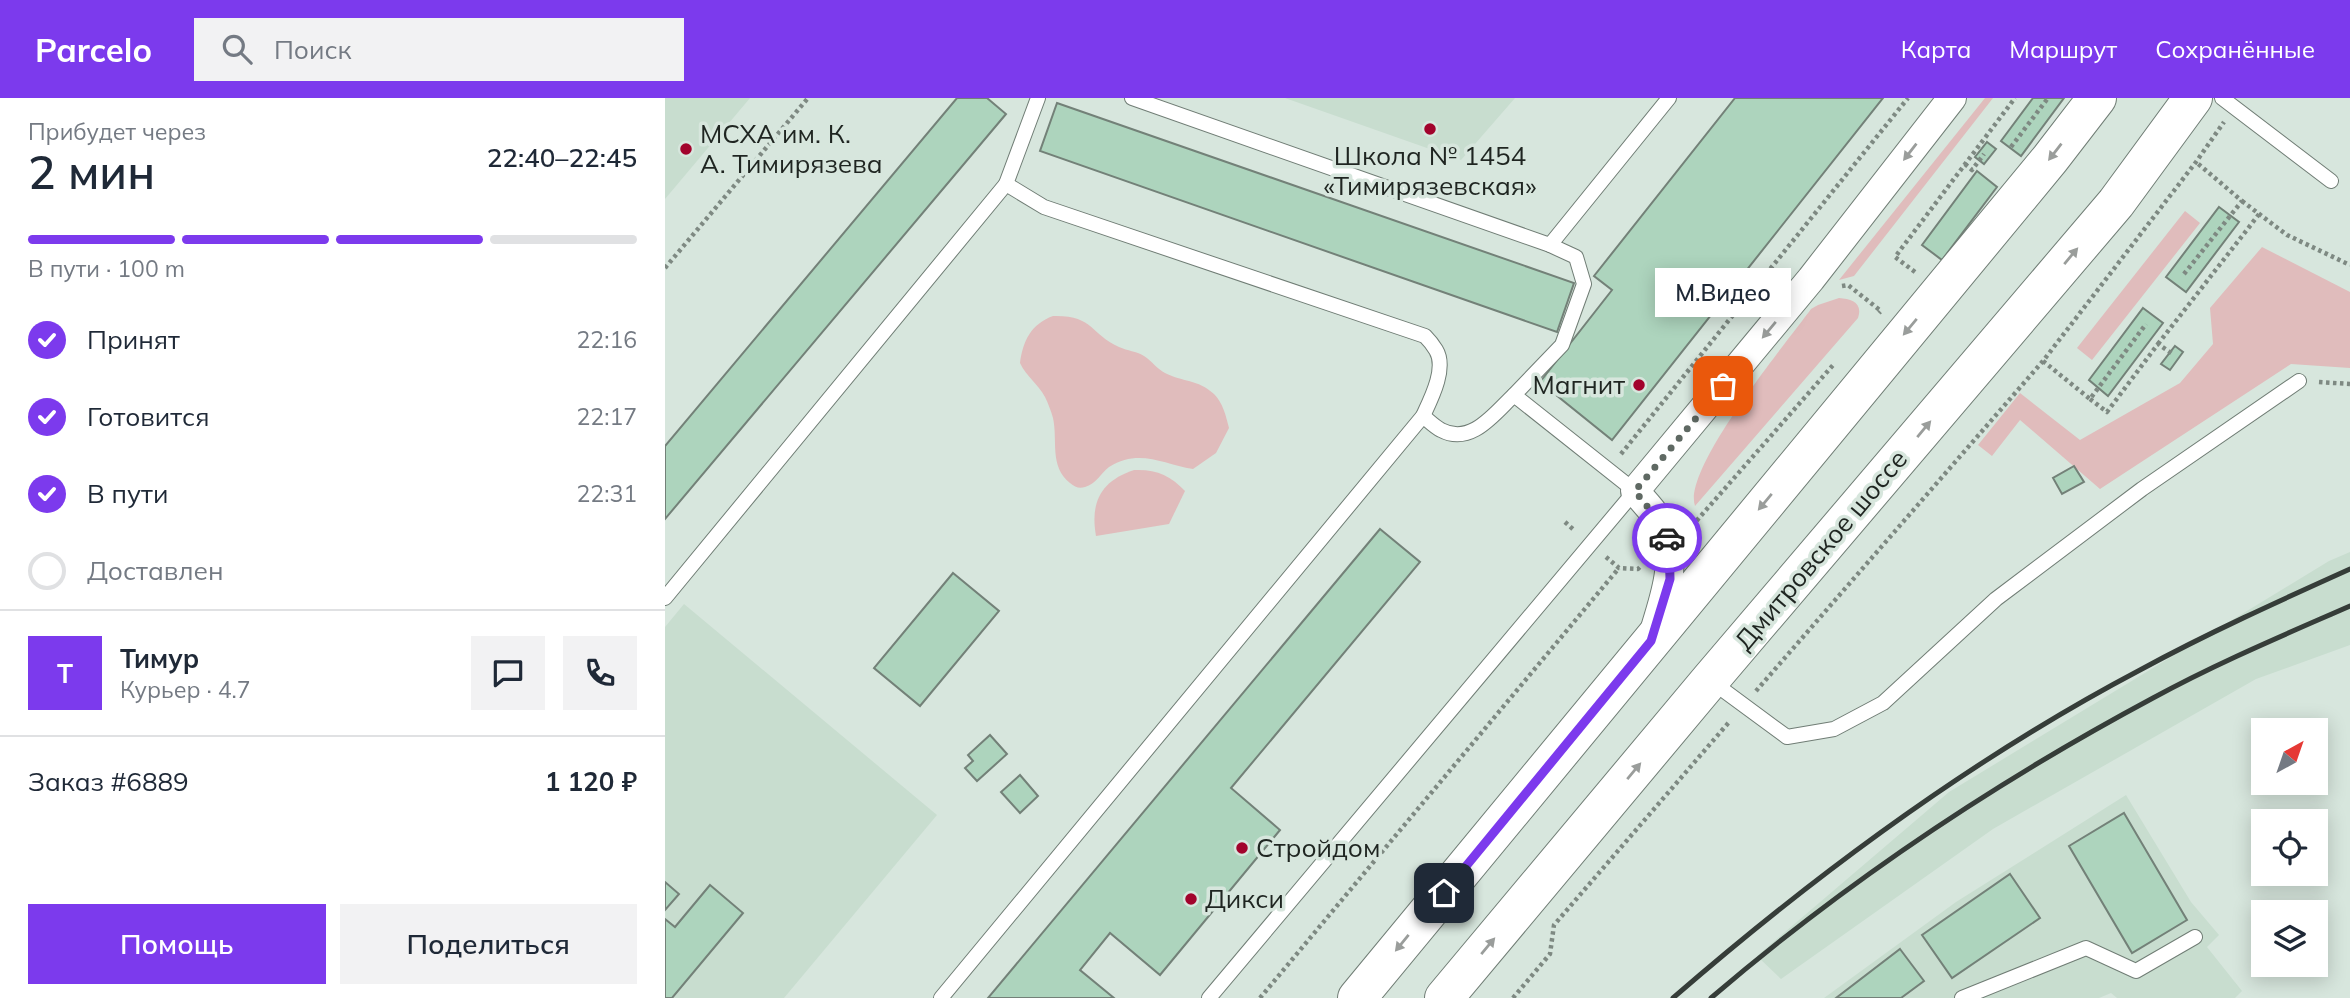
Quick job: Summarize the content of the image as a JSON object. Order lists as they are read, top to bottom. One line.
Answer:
{"streets":{"main road":["Дмитровское шоссе"]},"places":["Школа № 1454 «Тимирязевская»","МСХА им. К. А. Тимирязева","Магнит","М.Видео","Стройдом","Дикси"],"north":"top right","page":{"header":"Parcelo","search":"Поиск","nav":["Карта","Маршрут","Сохранённые"],"heading":["2 мин","Прибудет через","22:40–22:45"],"panel":["Тимур","Курьер · 4.7","Заказ #6889","1 120 ₽"],"bar":"В пути · 100 m","bubble":"М.Видео","list":[["Принят","22:16"],["Готовится","22:17"],["В пути","22:31"],"Доставлен"],"round":"Т","buttons":["Помощь","Поделиться"]}}
